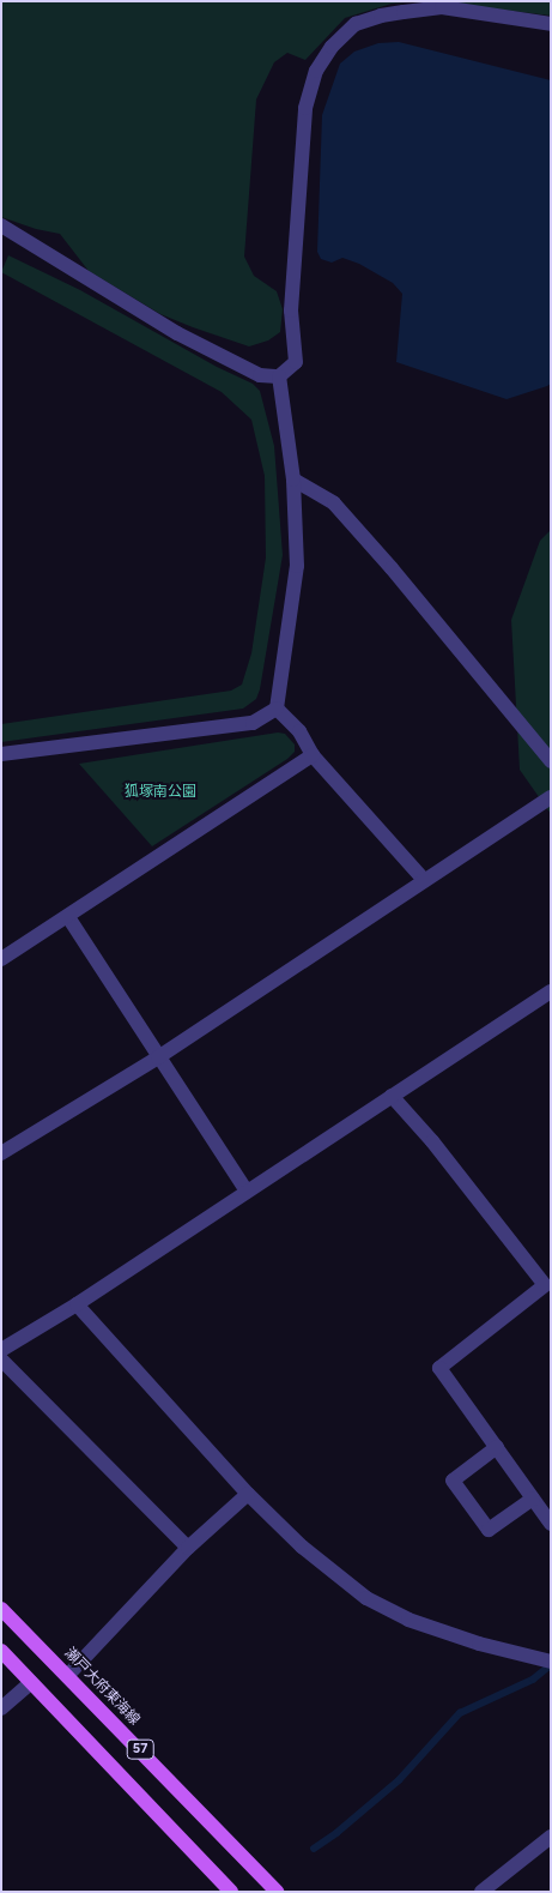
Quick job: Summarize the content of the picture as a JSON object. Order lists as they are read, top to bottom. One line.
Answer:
{"streets":{"main road":["瀬戸大府東海線","57"]},"parks":["狐塚南公園"]}
